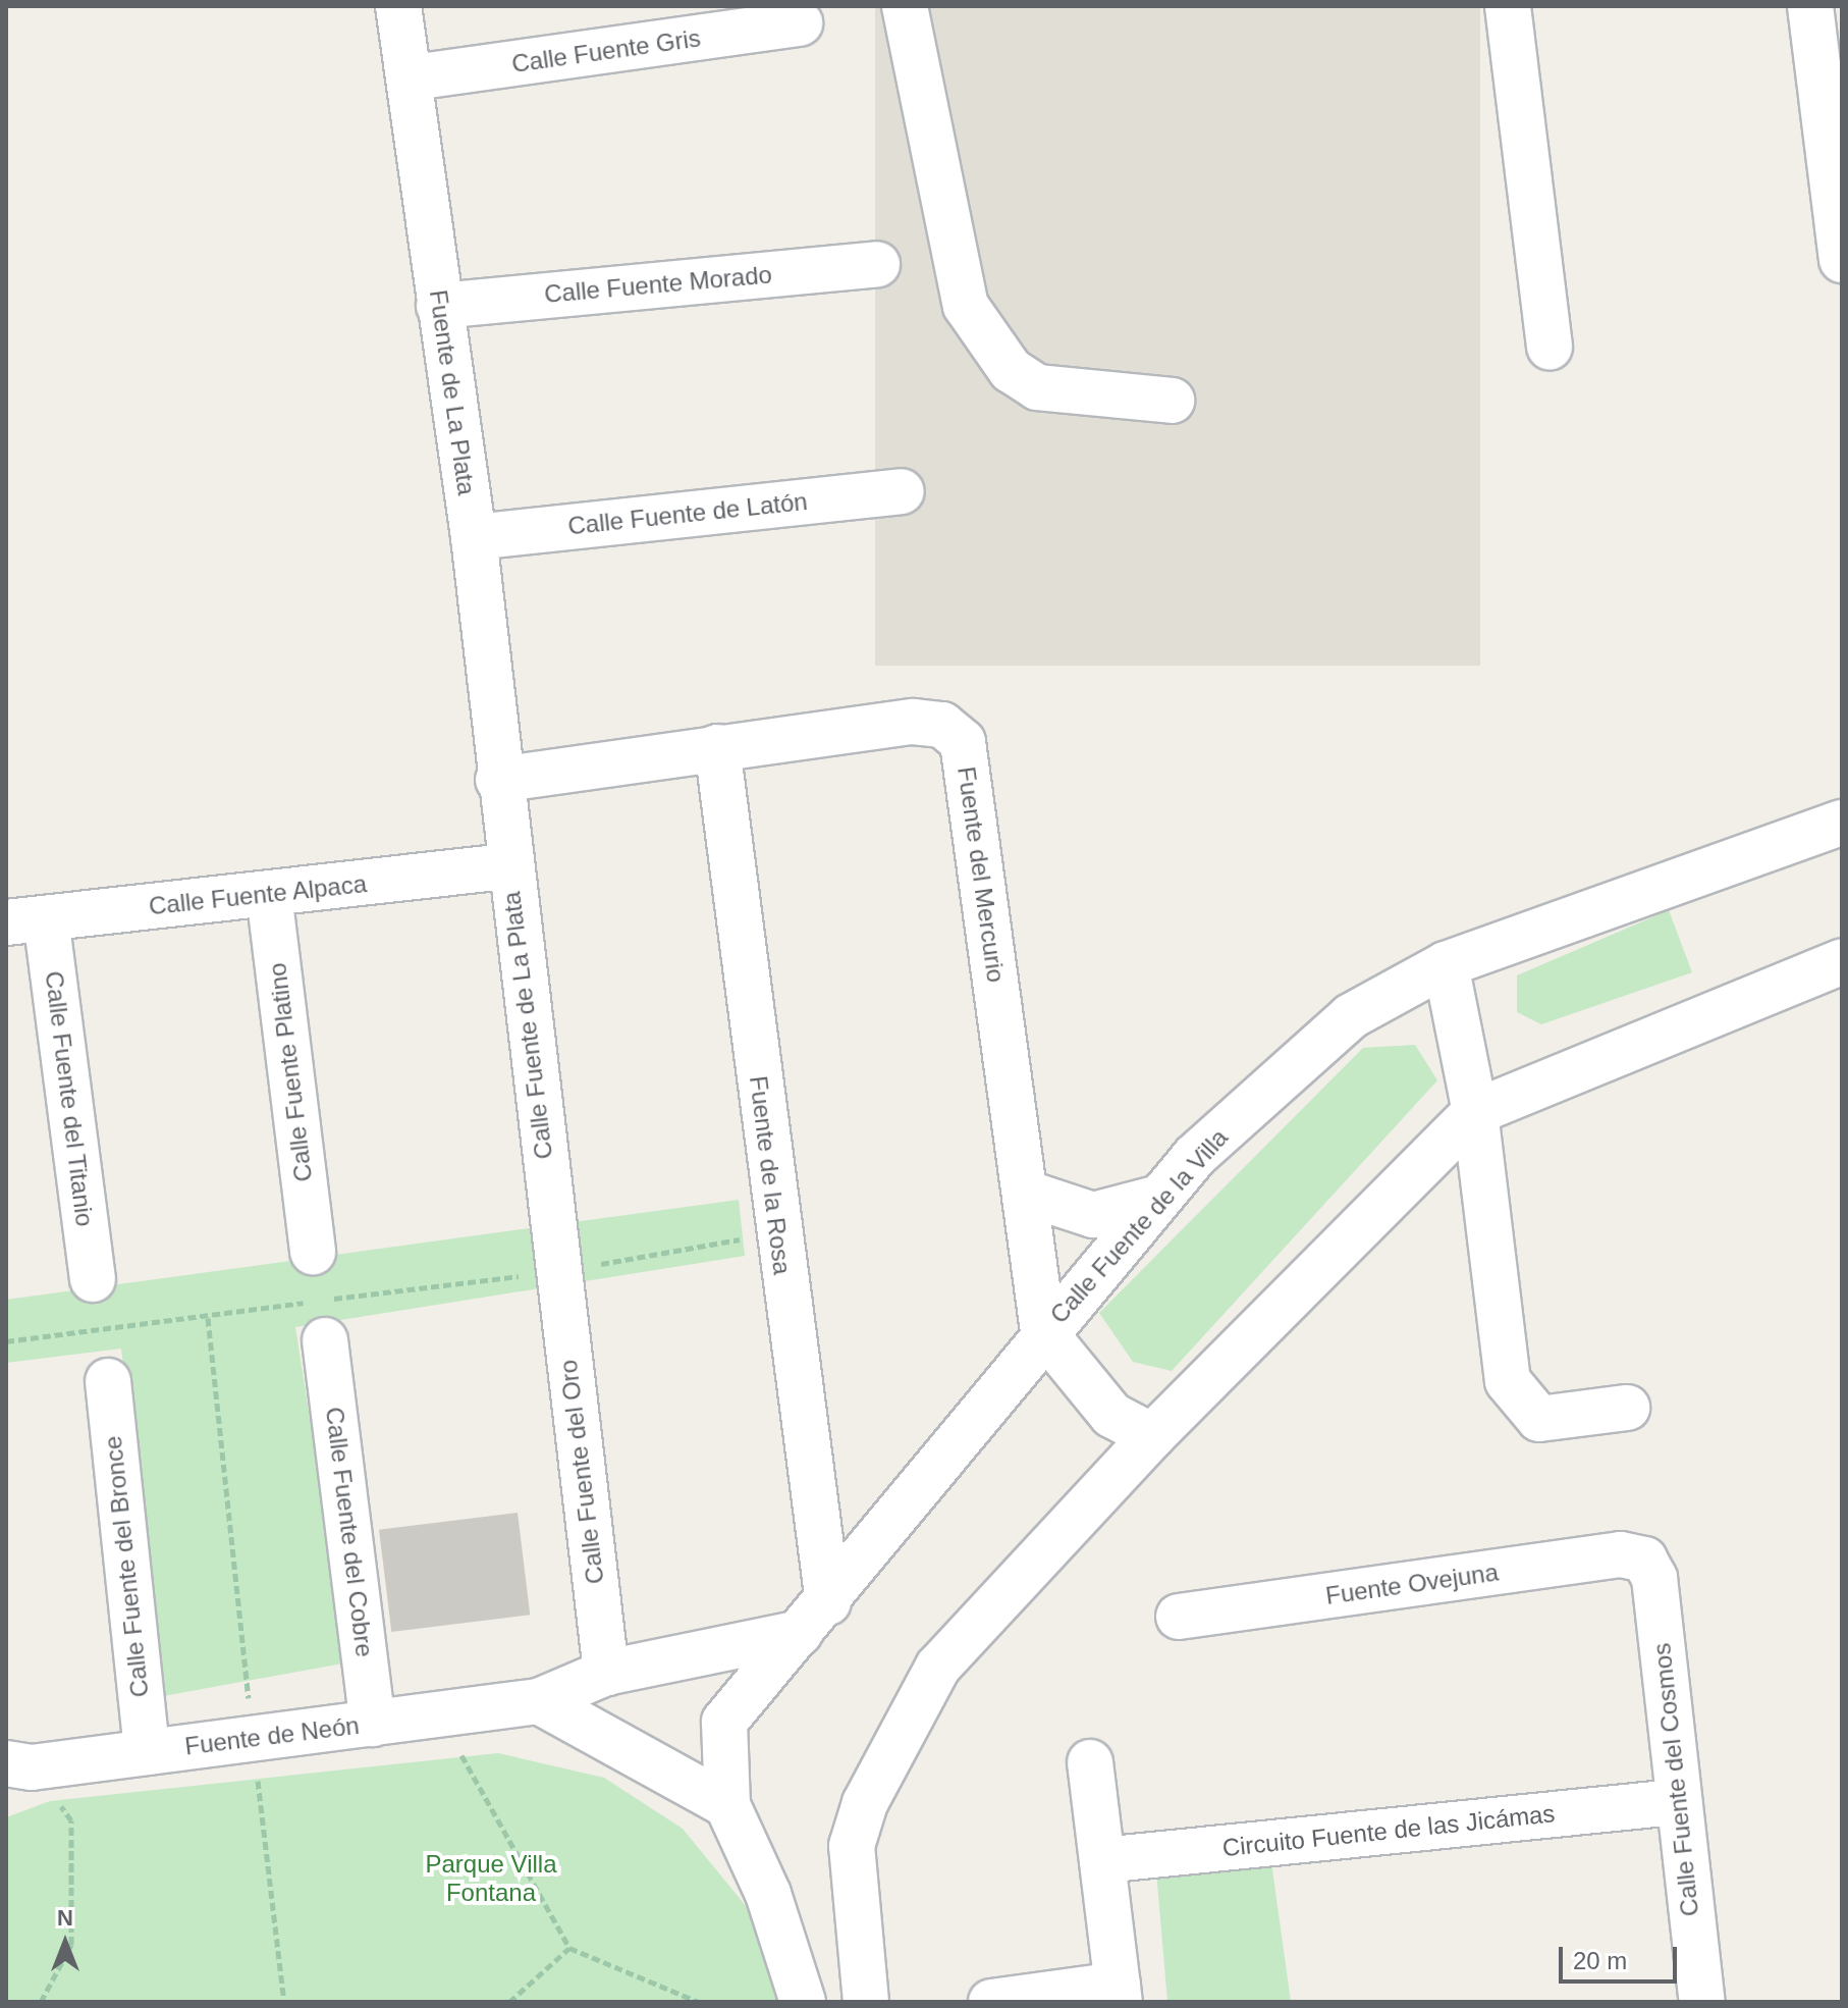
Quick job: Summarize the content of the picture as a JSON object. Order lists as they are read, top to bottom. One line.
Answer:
{"streets":{"street":["Calle Fuente Gris","Calle Fuente Morado","Fuente de La Plata","Calle Fuente de Latón","Fuente del Mercurio","Calle Fuente Alpaca","Calle Fuente de La Plata","Calle Fuente Platino","Calle Fuente del Titanio","Fuente de la Rosa","Calle Fuente de la Villa","Calle Fuente del Oro","Calle Fuente del Cobre","Calle Fuente del Bronce","Fuente Ovejuna","Fuente de Neón","Calle Fuente del Cosmos","Circuito Fuente de las Jicámas"]},"crossings":[["Calle Fuente Gris","Fuente de La Plata"],["Calle Fuente Morado","Fuente de La Plata"],["Fuente de La Plata","Calle Fuente de Latón"],["Fuente de La Plata","Fuente del Mercurio"],["Fuente de La Plata","Calle Fuente de La Plata"],["Fuente del Mercurio","Calle Fuente de La Plata"],["Fuente del Mercurio","Fuente de la Rosa"],["Fuente del Mercurio","Calle Fuente de la Villa"],["Calle Fuente Alpaca","Calle Fuente de La Plata"],["Calle Fuente Alpaca","Calle Fuente Platino"],["Calle Fuente Alpaca","Calle Fuente del Titanio"],["Calle Fuente de La Plata","Calle Fuente del Oro"],["Fuente de la Rosa","Calle Fuente de la Villa"],["Fuente de la Rosa","Fuente de Neón"],["Calle Fuente de la Villa","Fuente de Neón"],["Calle Fuente del Oro","Fuente de Neón"],["Calle Fuente del Cobre","Fuente de Neón"],["Calle Fuente del Bronce","Fuente de Neón"],["Fuente Ovejuna","Calle Fuente del Cosmos"],["Calle Fuente del Cosmos","Circuito Fuente de las Jicámas"]],"parks":["Parque Villa Fontana"],"scale_bar":"20 m","north":"top"}
